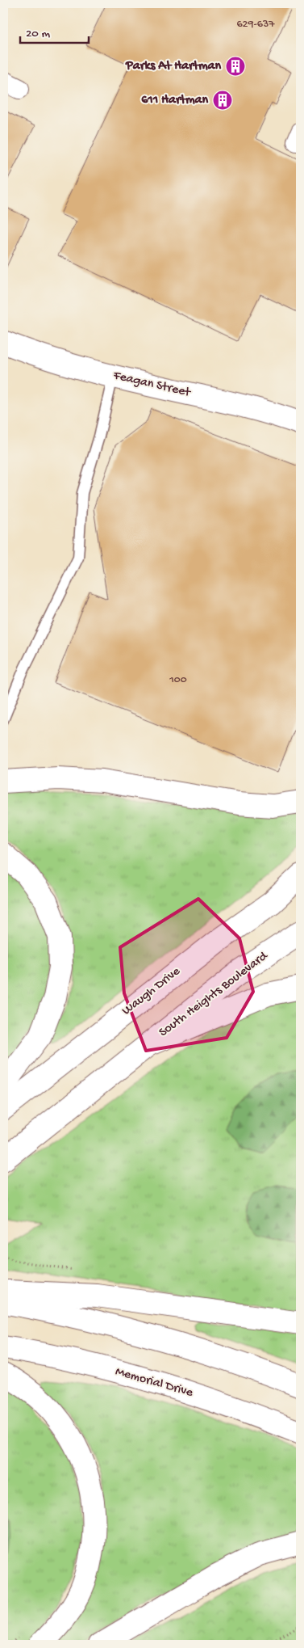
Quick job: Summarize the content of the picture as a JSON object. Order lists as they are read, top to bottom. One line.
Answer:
{"streets":{"main road":["Feagan Street","Waugh Drive","South Heights Boulevard","Memorial Drive"]},"places":{"building":["Parks At Hartman","611 Hartman"]},"house_numbers":["629-637","100"],"scale_bar":"20 m"}
